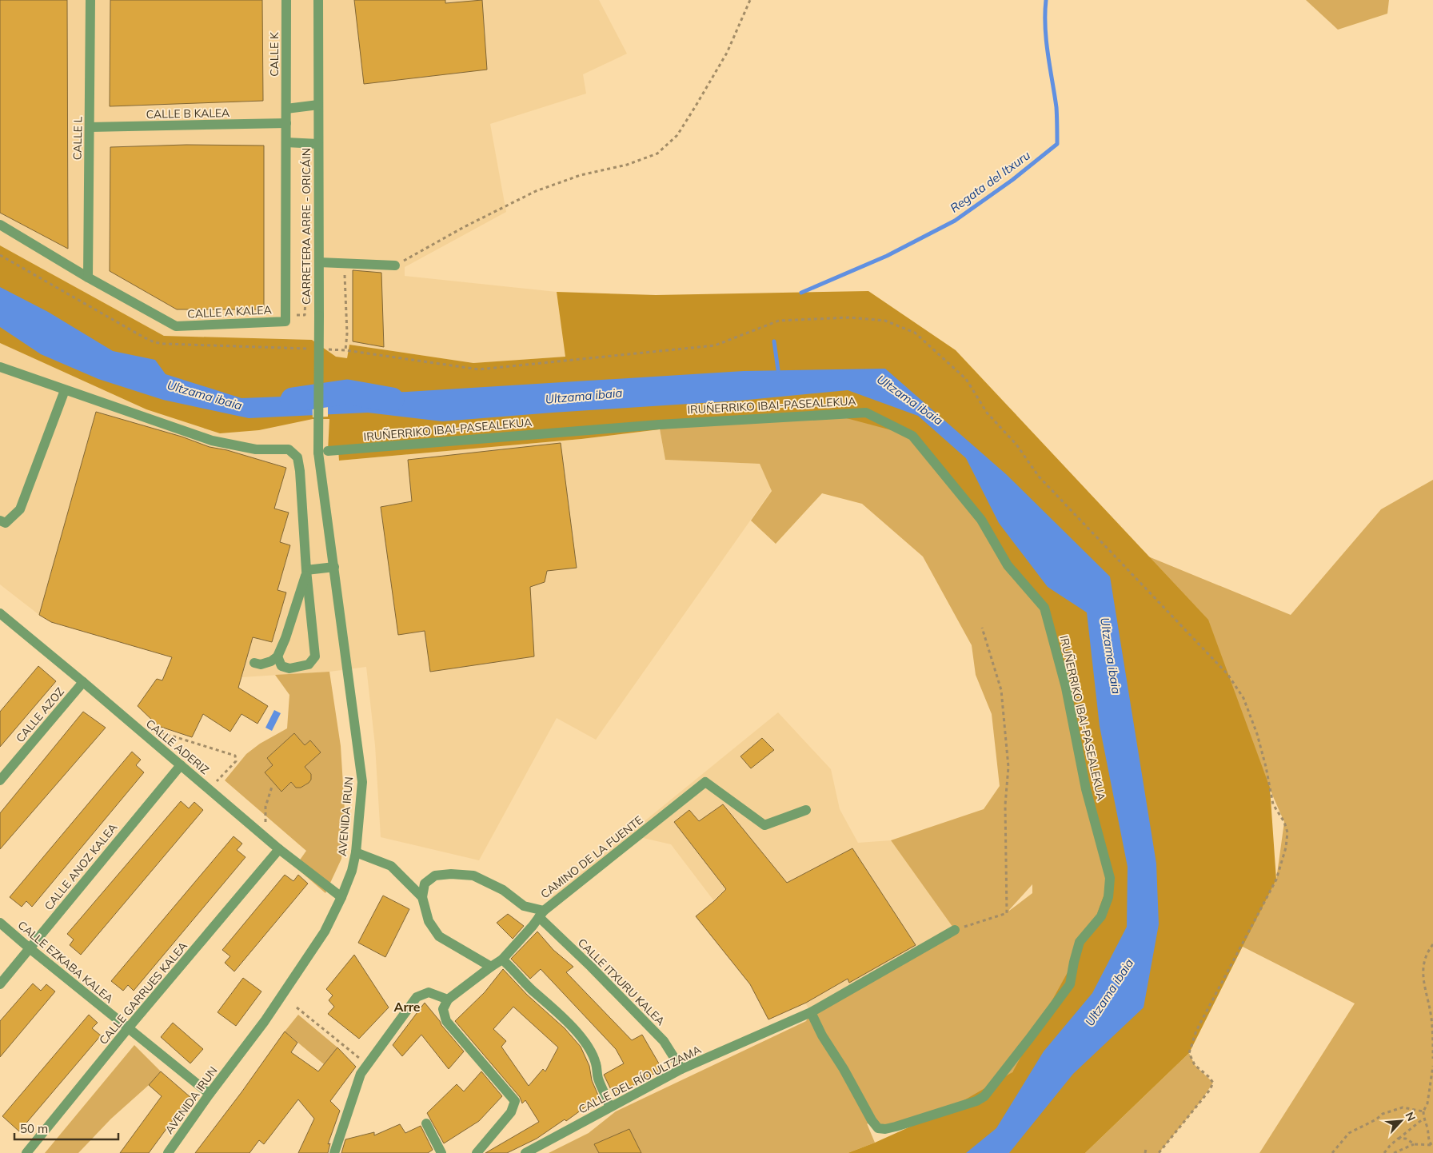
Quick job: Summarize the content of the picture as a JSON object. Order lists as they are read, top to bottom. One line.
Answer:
{"streets":{"street":["CALLE K","CALLE B KALEA","CALLE L","CARRETERA ARRE - ORICÁIN","CALLE A KALEA","IRUÑERRIKO IBAI-PASEALEKUA","CALLE AZOZ","CALLE ADERIZ","AVENIDA IRUN","CAMINO DE LA FUENTE","CALLE ANOZ KALEA","CALLE EZKABA KALEA","CALLE ITXURU KALEA","CALLE GARRUES KALEA","CALLE DEL RÍO ULTZAMA"]},"crossings":[["CALLE K","CALLE B KALEA"],["CALLE K","CALLE A KALEA"],["CALLE B KALEA","CALLE L"],["CALLE L","CALLE A KALEA"],["CARRETERA ARRE - ORICÁIN","IRUÑERRIKO IBAI-PASEALEKUA"],["CARRETERA ARRE - ORICÁIN","AVENIDA IRUN"],["IRUÑERRIKO IBAI-PASEALEKUA","AVENIDA IRUN"],["IRUÑERRIKO IBAI-PASEALEKUA","CALLE DEL RÍO ULTZAMA"],["CALLE AZOZ","CALLE ADERIZ"],["CALLE ADERIZ","AVENIDA IRUN"],["CALLE ADERIZ","CALLE ANOZ KALEA"],["CALLE ADERIZ","CALLE GARRUES KALEA"],["AVENIDA IRUN","CALLE EZKABA KALEA"],["CAMINO DE LA FUENTE","CALLE ITXURU KALEA"],["CALLE ANOZ KALEA","CALLE EZKABA KALEA"],["CALLE EZKABA KALEA","CALLE GARRUES KALEA"],["CALLE ITXURU KALEA","CALLE DEL RÍO ULTZAMA"]],"districts":["Arre"],"water":["Regata del Itxuru","Ultzama ibaia"],"scale_bar":"50 m","north":"top right"}
